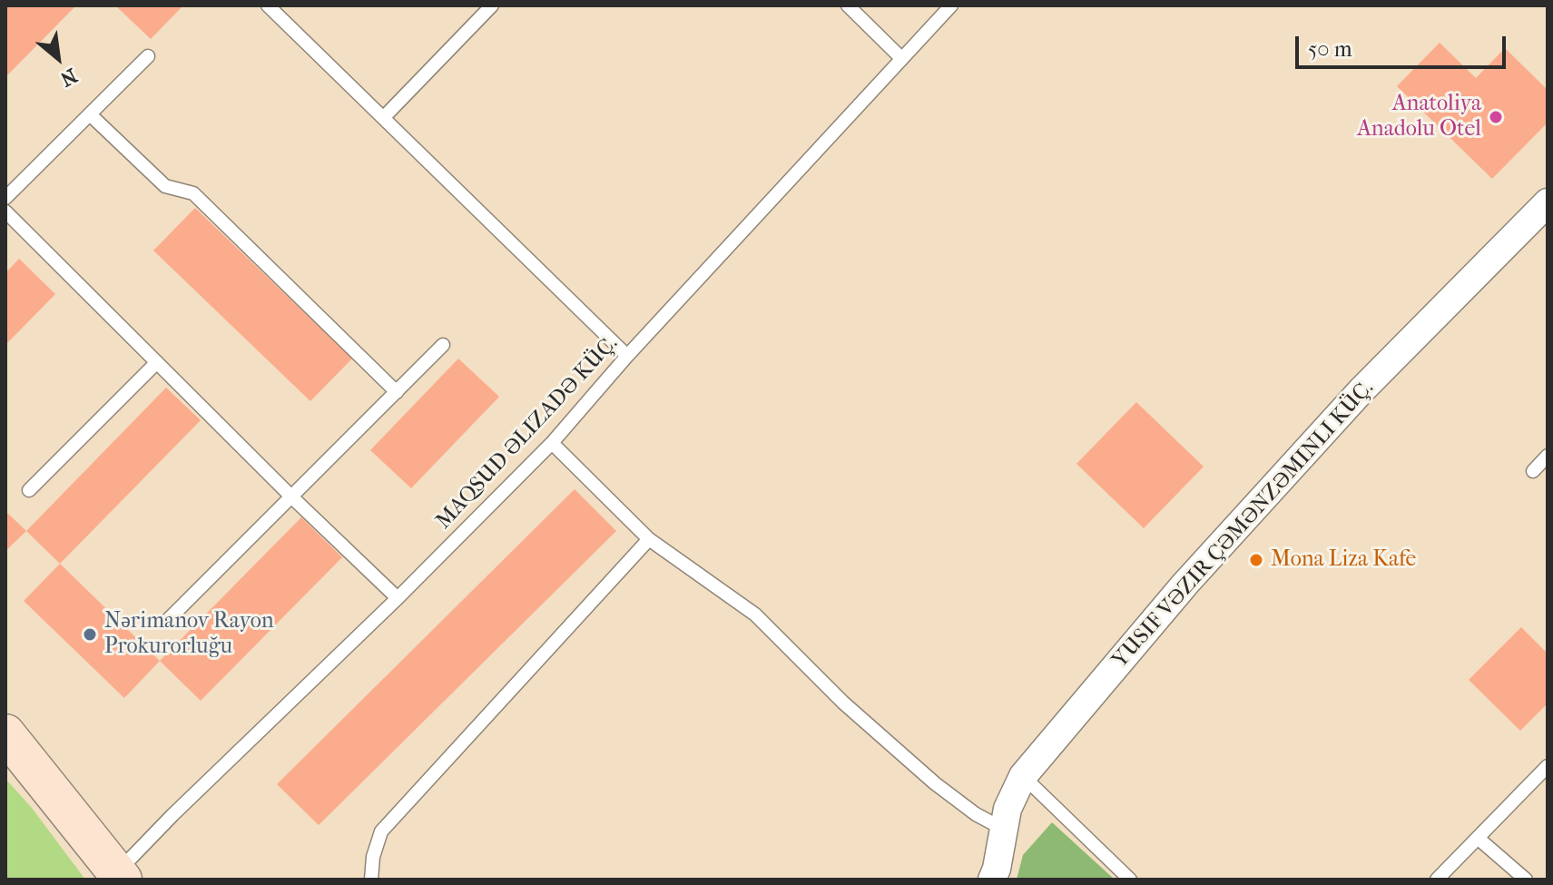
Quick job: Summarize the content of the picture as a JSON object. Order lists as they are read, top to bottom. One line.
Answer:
{"streets":{"street":["YUSIF VƏZIR ÇƏMƏNZƏMINLI KÜÇ."],"lane":["MAQSUD ƏLIZADƏ KÜÇ."]},"places":["Anatoliya Anadolu Otel","Mona Liza Kafe","Nərimanov Rayon Prokurorluğu"],"scale_bar":"50 m","north":"bottom right"}
